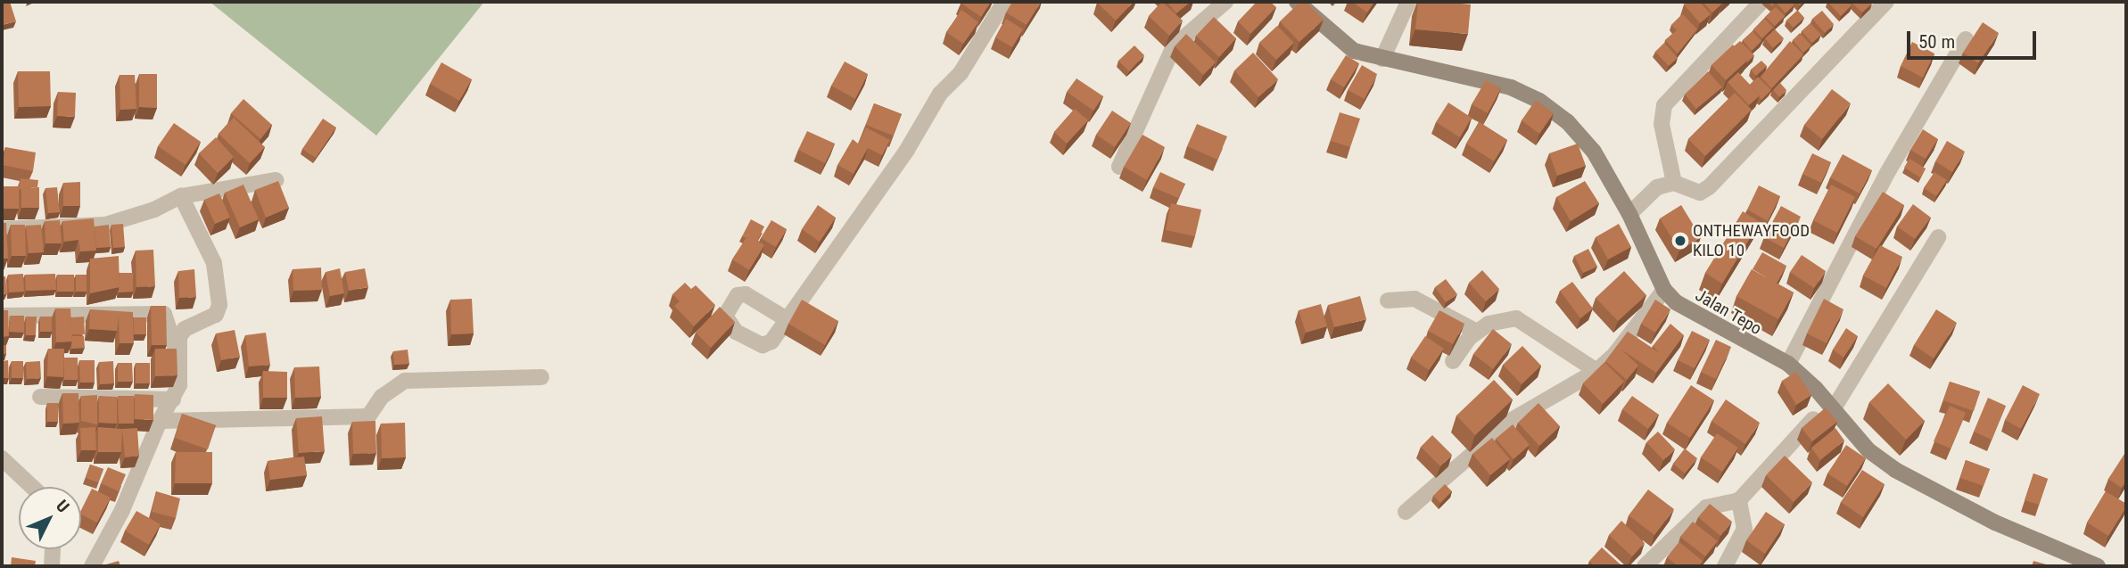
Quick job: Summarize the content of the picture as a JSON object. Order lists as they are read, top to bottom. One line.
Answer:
{"streets":{"street":["Jalan Tepo"]},"places":["ONTHEWAYFOOD KILO 10"],"scale_bar":"50 m","north":"top right"}
